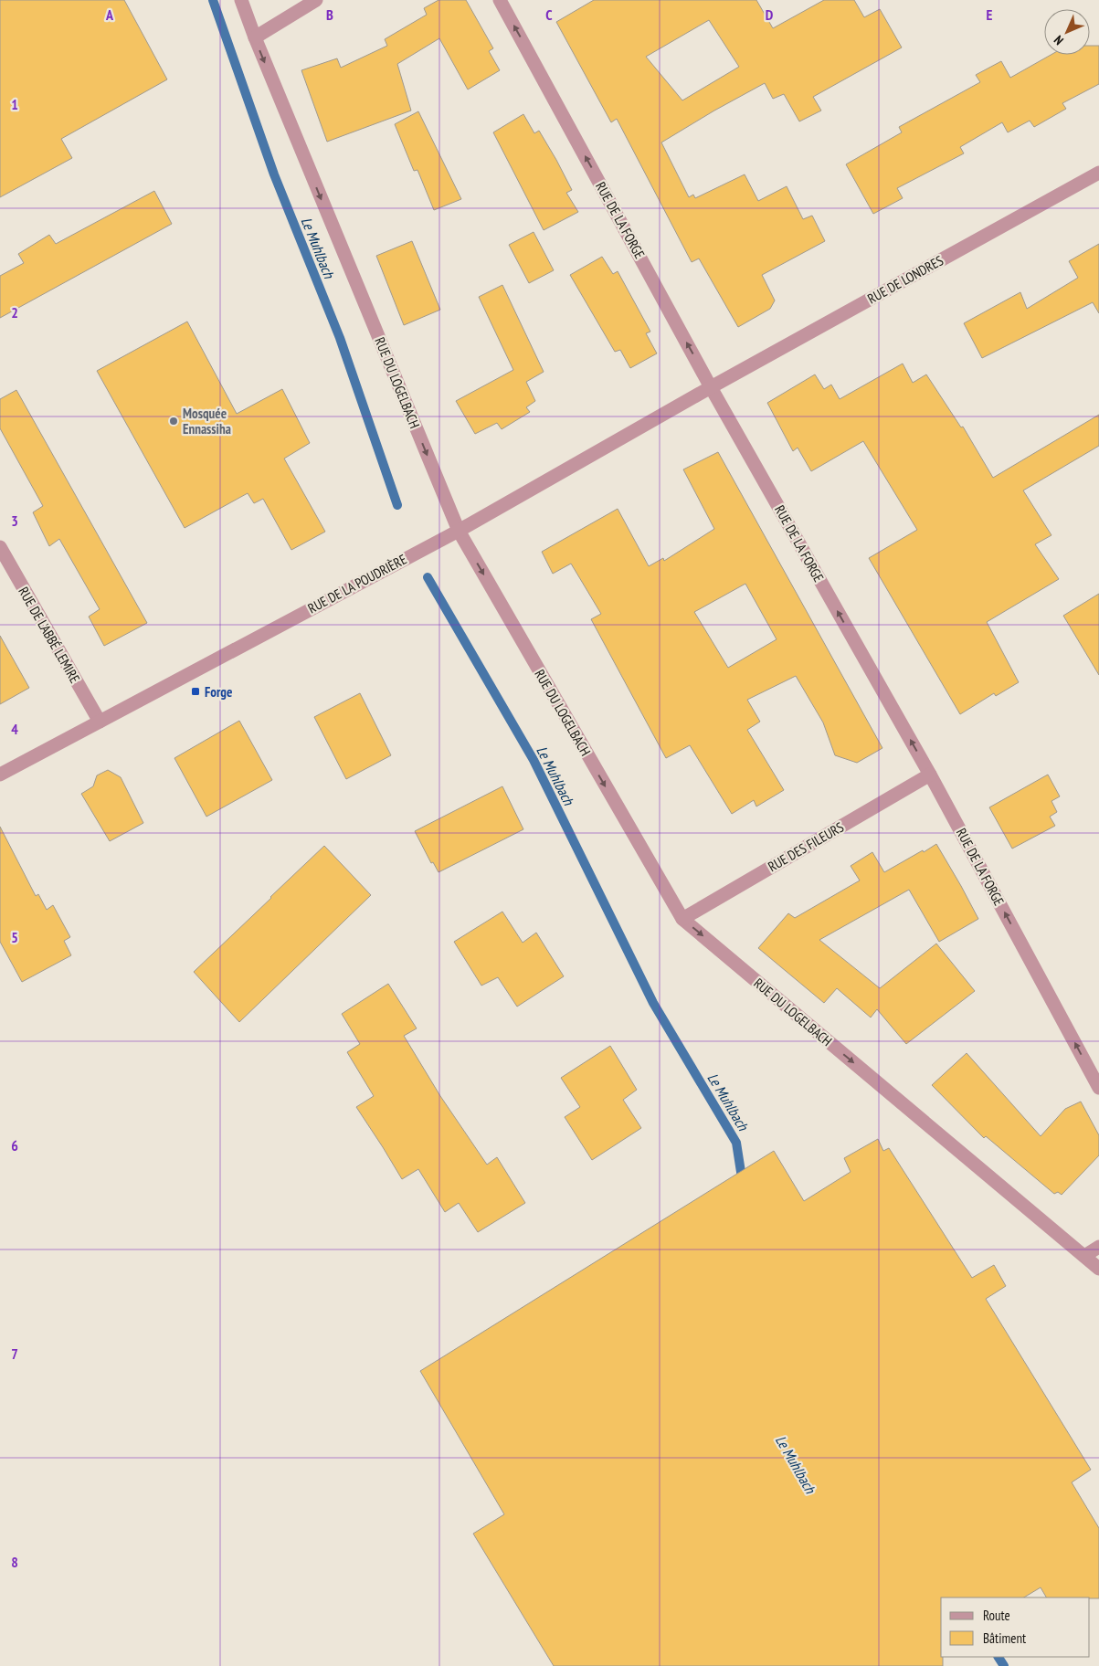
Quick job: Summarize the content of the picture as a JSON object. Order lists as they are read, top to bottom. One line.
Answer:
{"streets":{"street":["RUE DE LA FORGE","RUE DE LONDRES","RUE DU LOGELBACH","RUE DE LA POUDRIÈRE","RUE DE L'ABBÉ LEMIRE","RUE DES FILEURS"]},"crossings":[["RUE DE LA FORGE","RUE DE LONDRES"],["RUE DE LA FORGE","RUE DE LA POUDRIÈRE"],["RUE DE LA FORGE","RUE DES FILEURS"],["RUE DE LONDRES","RUE DE LA POUDRIÈRE"],["RUE DU LOGELBACH","RUE DE LA POUDRIÈRE"],["RUE DU LOGELBACH","RUE DES FILEURS"],["RUE DE LA POUDRIÈRE","RUE DE L'ABBÉ LEMIRE"]],"one_way":["RUE DE LA FORGE","RUE DU LOGELBACH"],"water":["Le Muhlbach"],"places":{"other":["Mosquée Ennassiha"],"transit":["Forge"]},"legend":["Route","Bâtiment"],"north":"bottom left","grid":{"columns":["A","B","C","D","E"],"rows":["1","2","3","4","5","6","7","8"]}}
